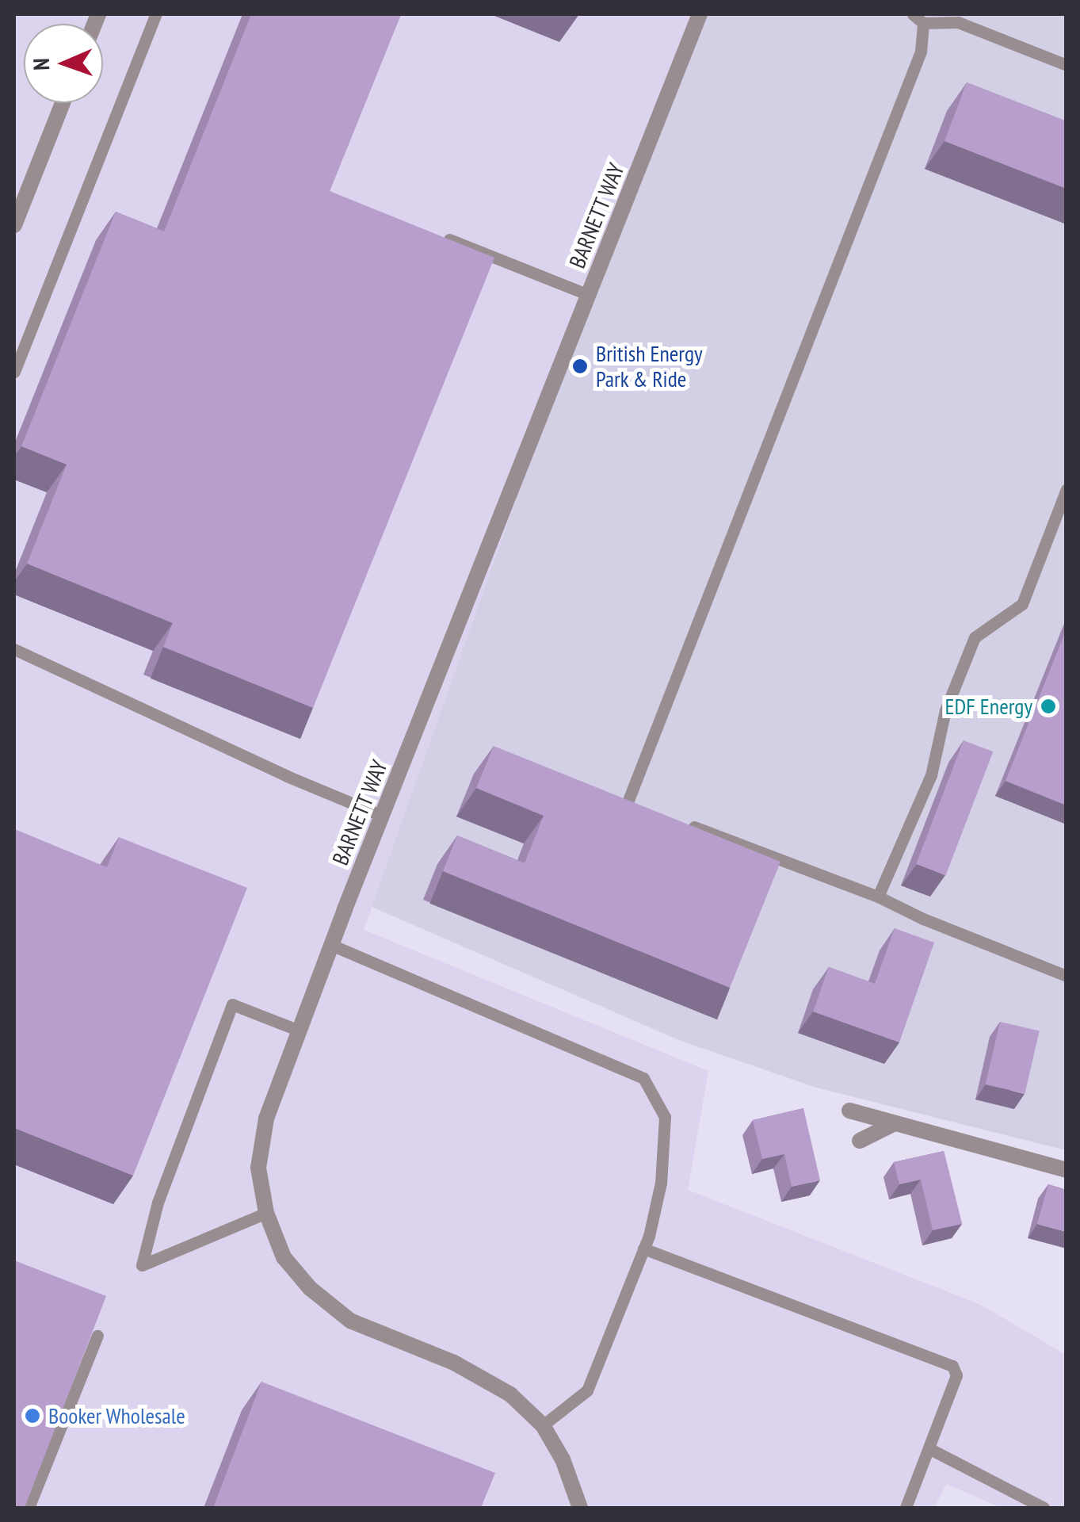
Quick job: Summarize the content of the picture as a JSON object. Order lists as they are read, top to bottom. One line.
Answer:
{"streets":{"street":["BARNETT WAY"]},"places":["British Energy Park & Ride","EDF Energy","Booker Wholesale"],"north":"left"}
